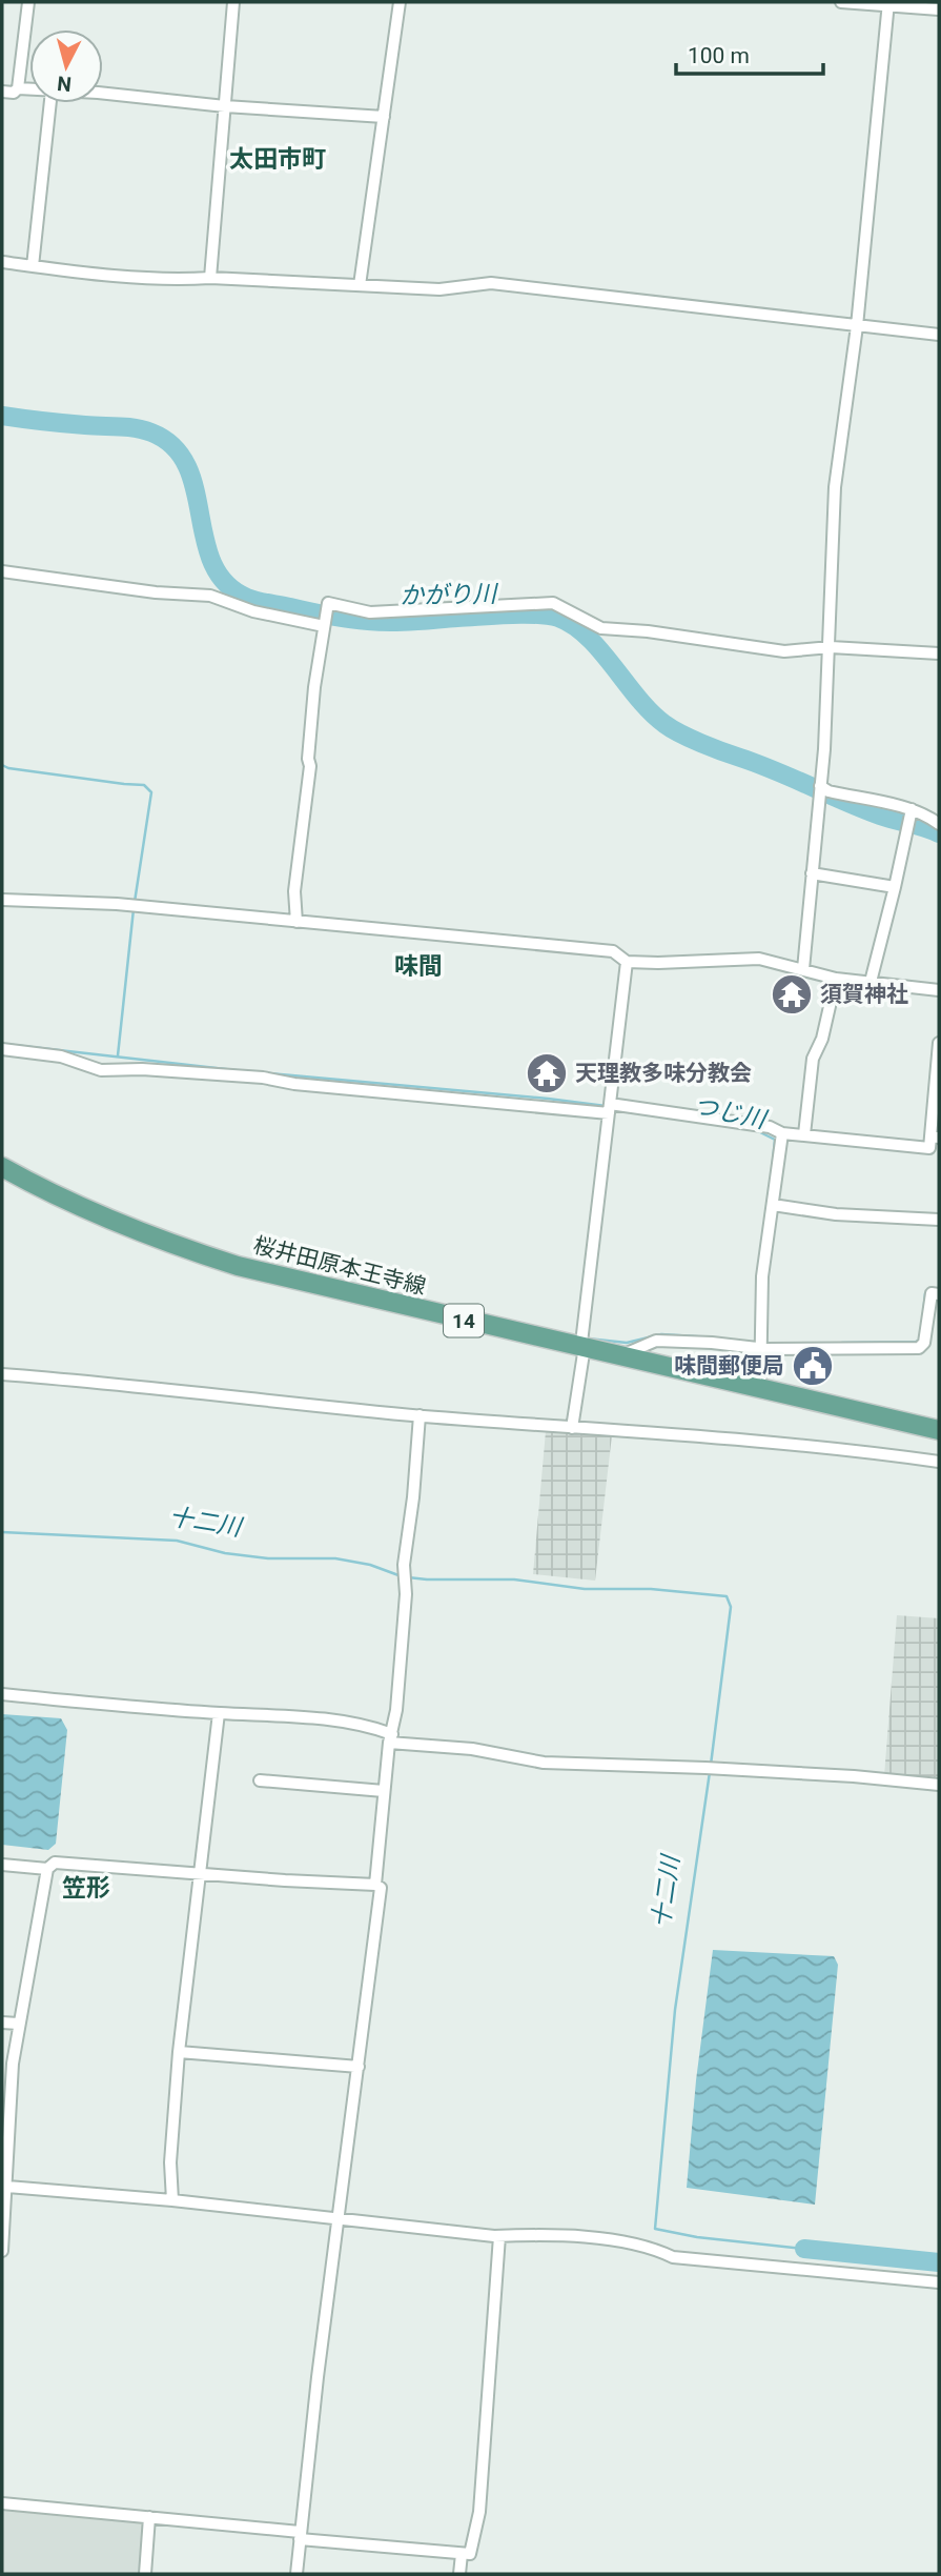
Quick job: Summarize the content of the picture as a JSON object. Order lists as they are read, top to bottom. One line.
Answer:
{"streets":{"main road":["桜井田原本王寺線","14"]},"districts":["太田市町","味間","笠形"],"water":["かがり川","つじ川","十二川"],"places":{"temple":["須賀神社","天理教多味分教会"],"public building":["味間郵便局"]},"scale_bar":"100 m","north":"bottom"}
